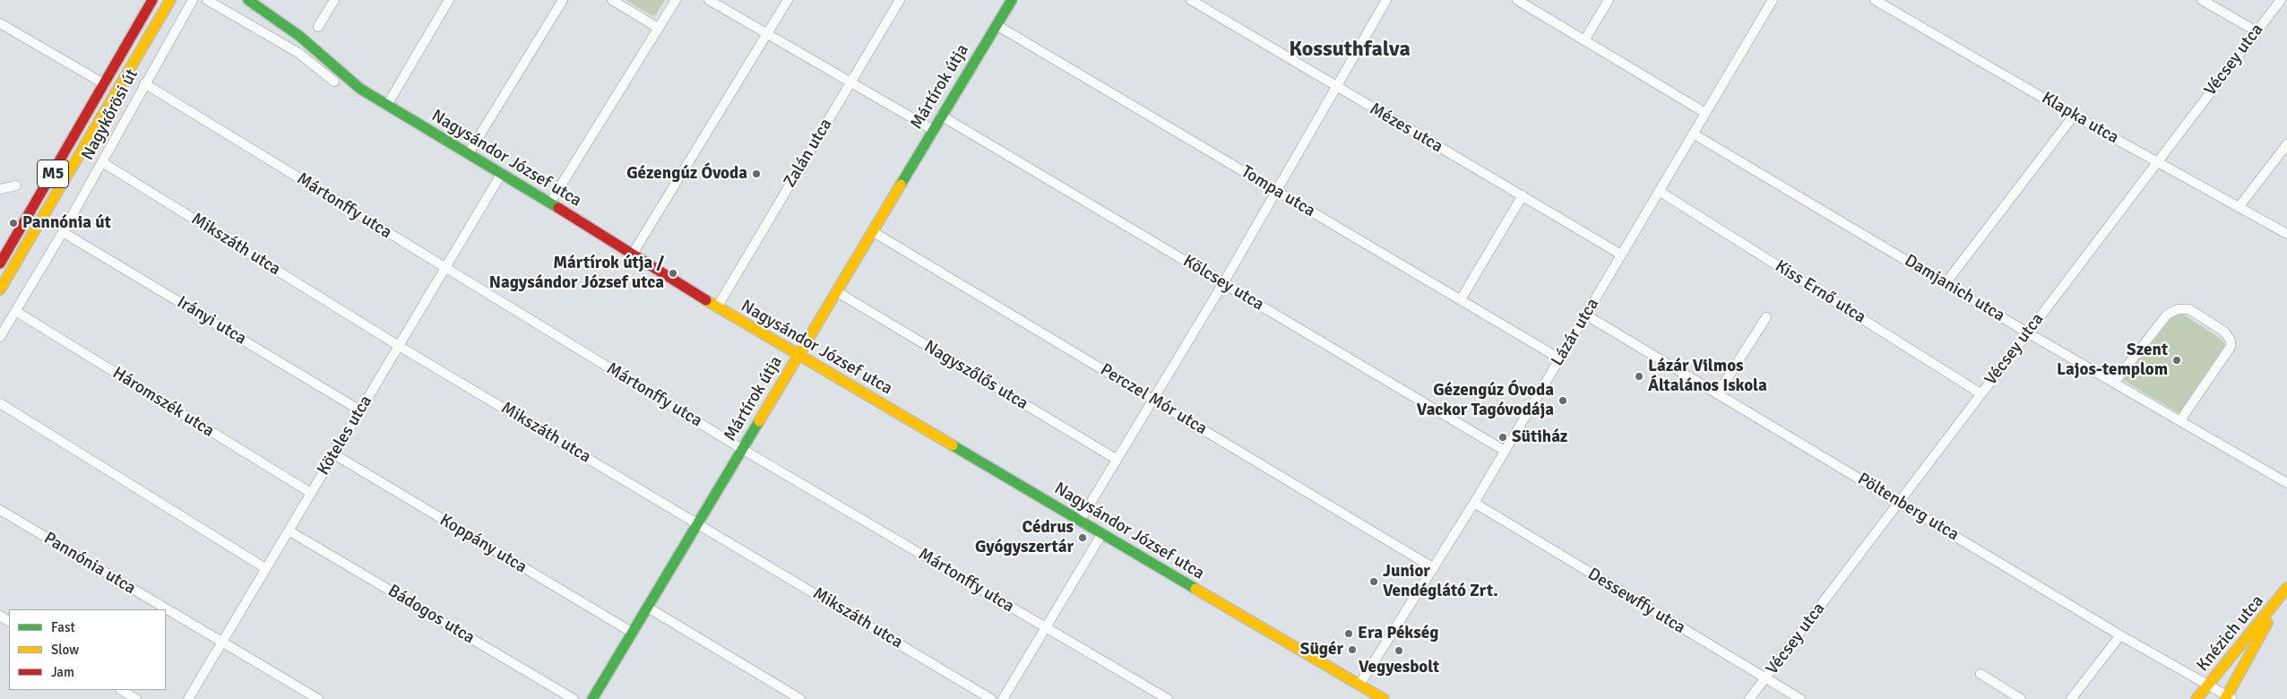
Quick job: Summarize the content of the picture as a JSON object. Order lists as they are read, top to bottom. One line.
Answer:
{"streets":{"street":["Vécsey utca","Mártírok útja","Nagykőrösi út","Klapka utca","Mézes utca","Zalán utca","Nagysándor József utca","M5","Tompa utca","Mártonffy utca","Mikszáth utca","Kölcsey utca","Damjanich utca","Kiss Ernő utca","Irányi utca","Lázár utca","Nagyszőlős utca","Perczel Mór utca","Háromszék utca","Köteles utca","Pöltenberg utca","Koppány utca","Pannónia utca","Dessewffy utca","Bádogos utca","Knézich utca"]},"crossings":[["Vécsey utca","Klapka utca"],["Vécsey utca","Damjanich utca"],["Vécsey utca","Kiss Ernő utca"],["Vécsey utca","Pöltenberg utca"],["Vécsey utca","Dessewffy utca"],["Mártírok útja","Nagysándor József utca"],["Mártírok útja","Tompa utca"],["Mártírok útja","Mártonffy utca"],["Mártírok útja","Mikszáth utca"],["Mártírok útja","Kölcsey utca"],["Mártírok útja","Nagyszőlős utca"],["Mártírok útja","Perczel Mór utca"],["Mártírok útja","Koppány utca"],["Nagykőrösi út","Mártonffy utca"],["Nagykőrösi út","Mikszáth utca"],["Nagykőrösi út","Irányi utca"],["Nagykőrösi út","Háromszék utca"],["Mézes utca","Lázár utca"],["Zalán utca","Nagysándor József utca"],["Nagysándor József utca","Lázár utca"],["Nagysándor József utca","Köteles utca"],["Tompa utca","Lázár utca"],["Mártonffy utca","Köteles utca"],["Mikszáth utca","Köteles utca"],["Kölcsey utca","Lázár utca"],["Damjanich utca","Lázár utca"],["Kiss Ernő utca","Lázár utca"],["Irányi utca","Köteles utca"],["Lázár utca","Perczel Mór utca"],["Lázár utca","Pöltenberg utca"],["Lázár utca","Dessewffy utca"],["Háromszék utca","Köteles utca"],["Köteles utca","Koppány utca"],["Köteles utca","Pannónia utca"],["Köteles utca","Bádogos utca"],["Pöltenberg utca","Knézich utca"]],"districts":["Kossuthfalva"],"places":["Gézengúz Óvoda","Pannónia út","Mártírok útja / Nagysándor József utca","Szent Lajos-templom","Lázár Vilmos Általános Iskola","Gézengúz Óvoda Vackor Tagóvodája","Sütiház","Cédrus Gyógyszertár","Junior Vendéglátó Zrt.","Era Pékség","Sügér","Vegyesbolt"],"legend":["Fast","Slow","Jam"]}
